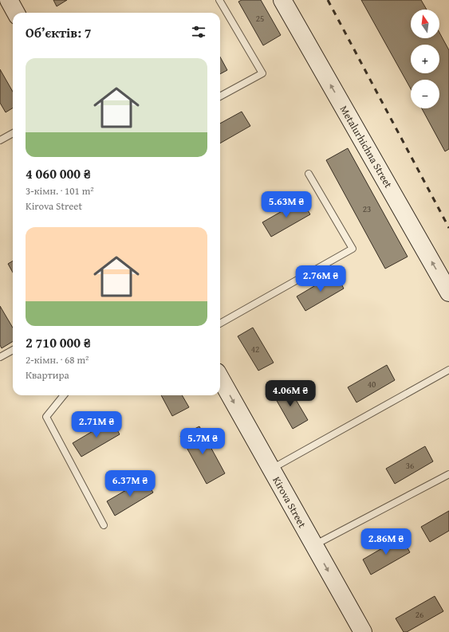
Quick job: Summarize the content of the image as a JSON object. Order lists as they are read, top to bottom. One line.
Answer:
{"streets":{"street":["Metalurhichna Street","Kirova Street"]},"one_way":["Metalurhichna Street","Kirova Street"],"house_numbers":["25","23","42","40","36","26"],"north":"top","page":{"map_buttons":["+","−"],"heading":"Об’єктів: 7","list":[{"name":"4 060 000 ₴","note":"3-кімн. · 101 m² · Kirova Street"},{"name":"2 710 000 ₴","note":"2-кімн. · 68 m² · Квартира"}],"price":["5.63M ₴","2.76M ₴","4.06M ₴","2.71M ₴","5.7M ₴","6.37M ₴","2.86M ₴"]}}
